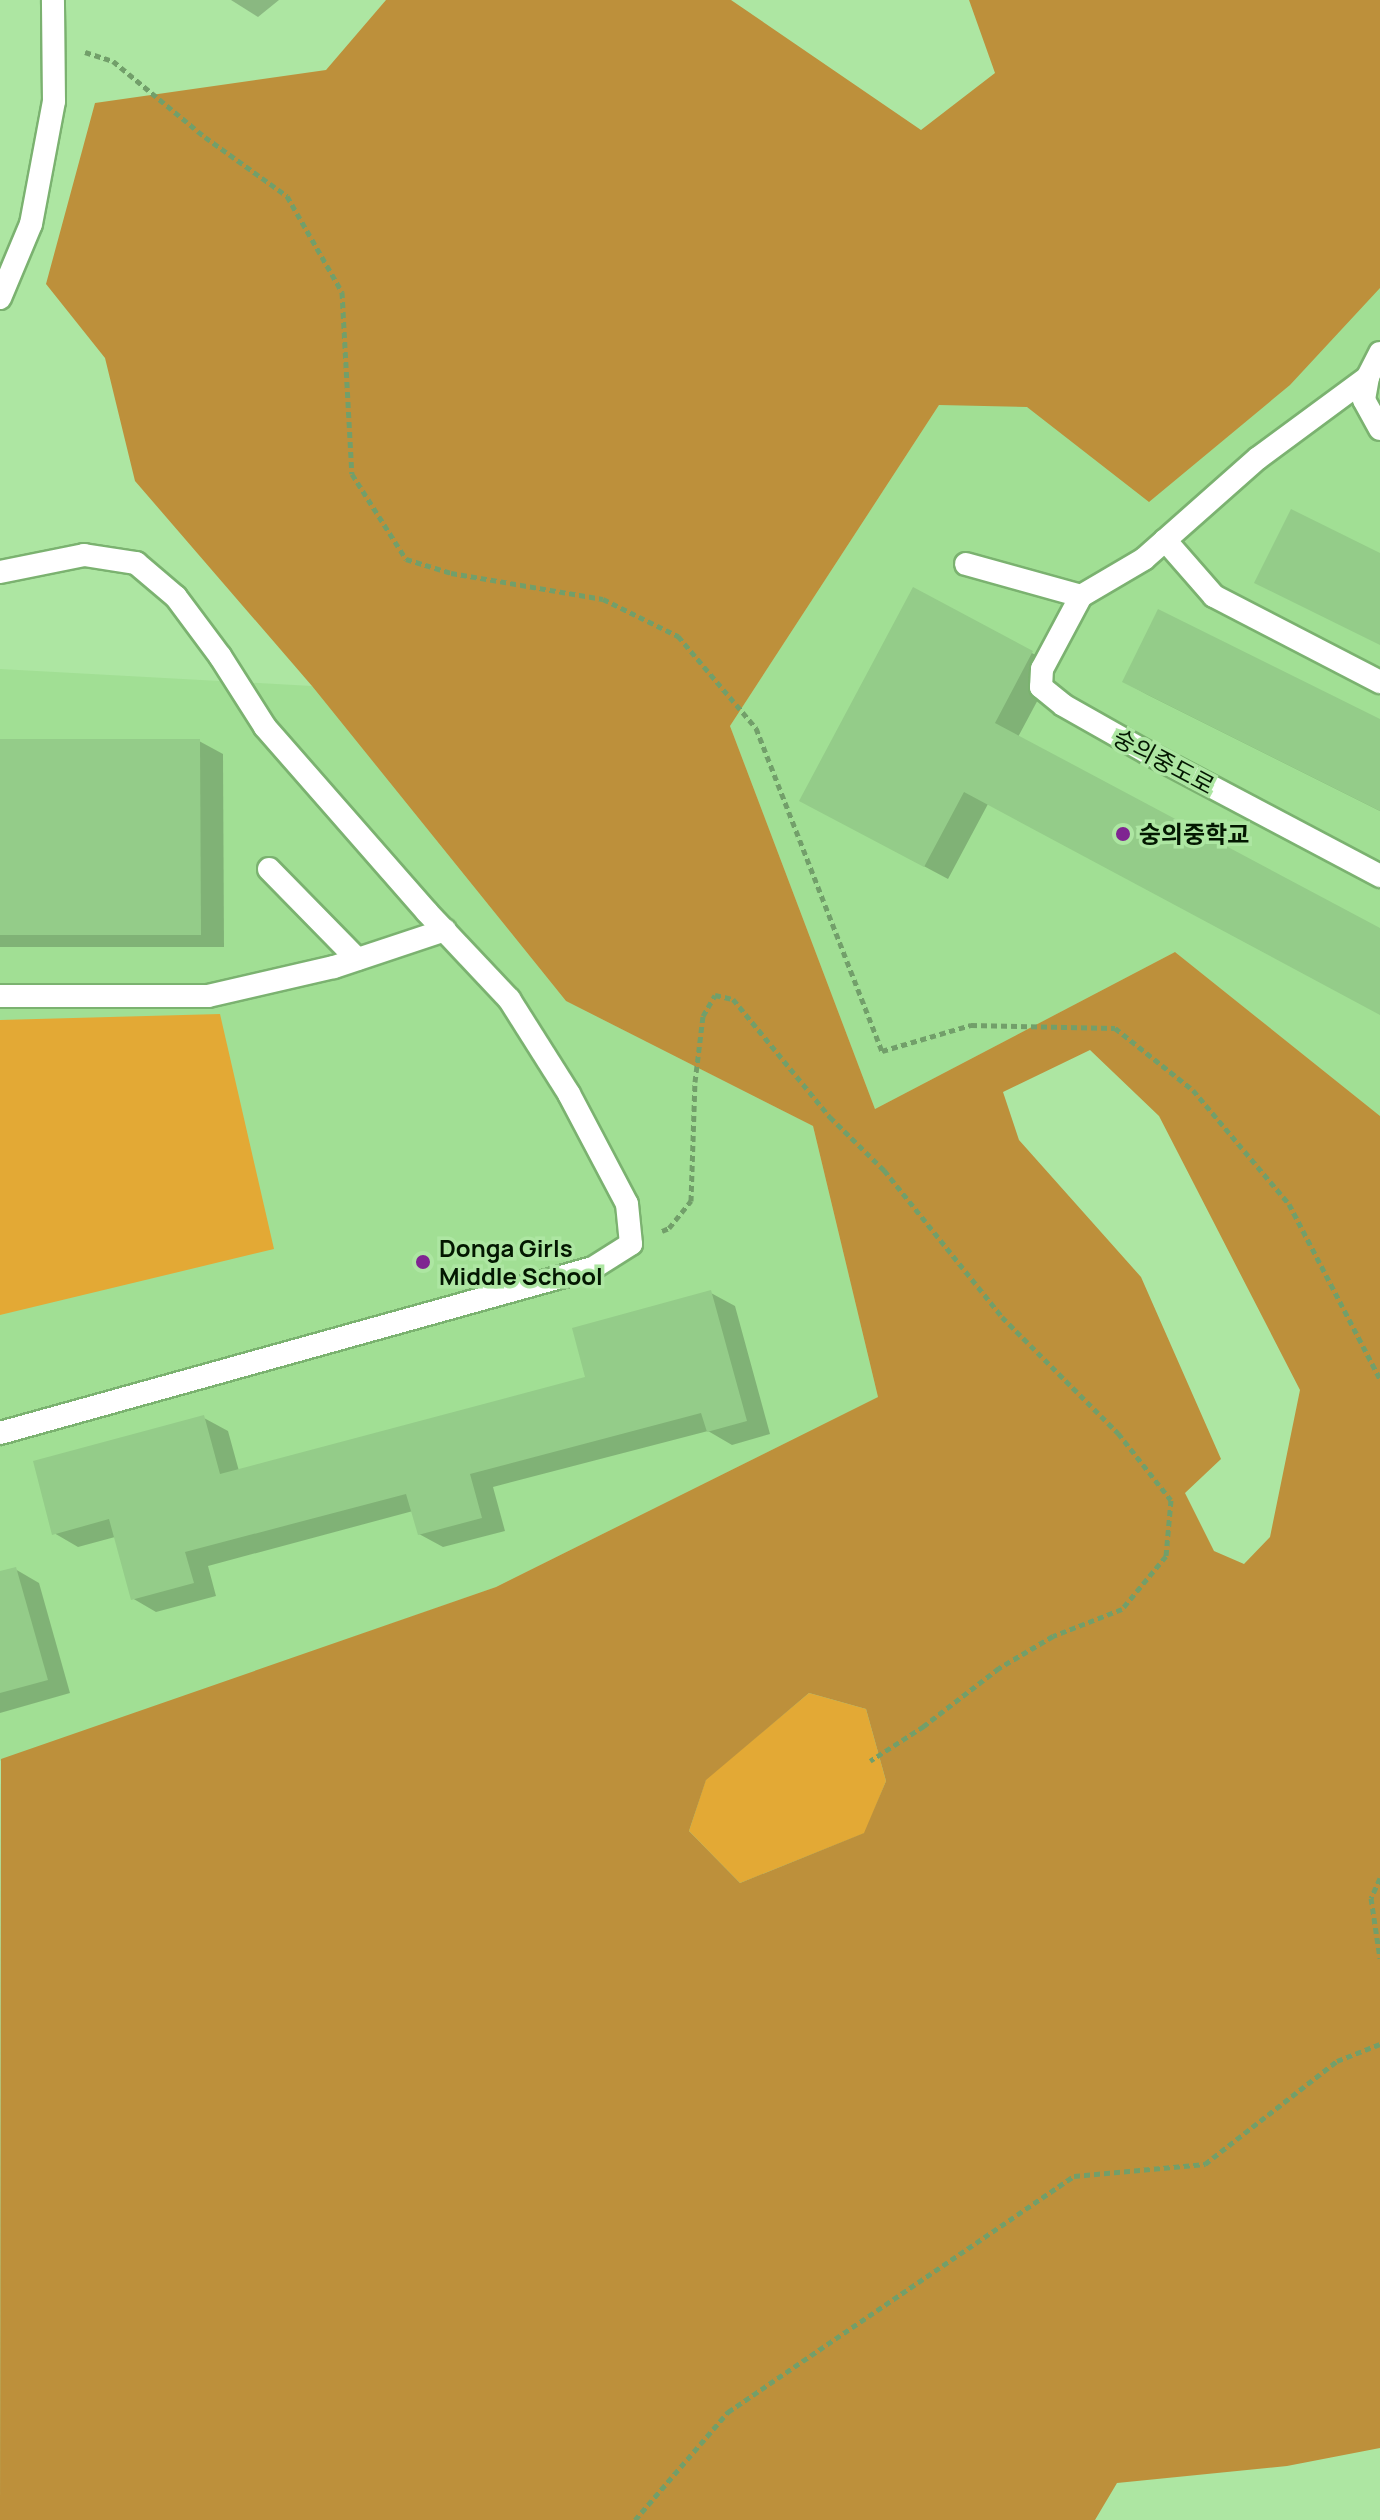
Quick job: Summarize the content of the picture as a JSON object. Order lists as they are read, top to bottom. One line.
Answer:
{"streets":{"lane":["숭의중도로"]},"places":["숭의중학교","Donga Girls Middle School"]}
